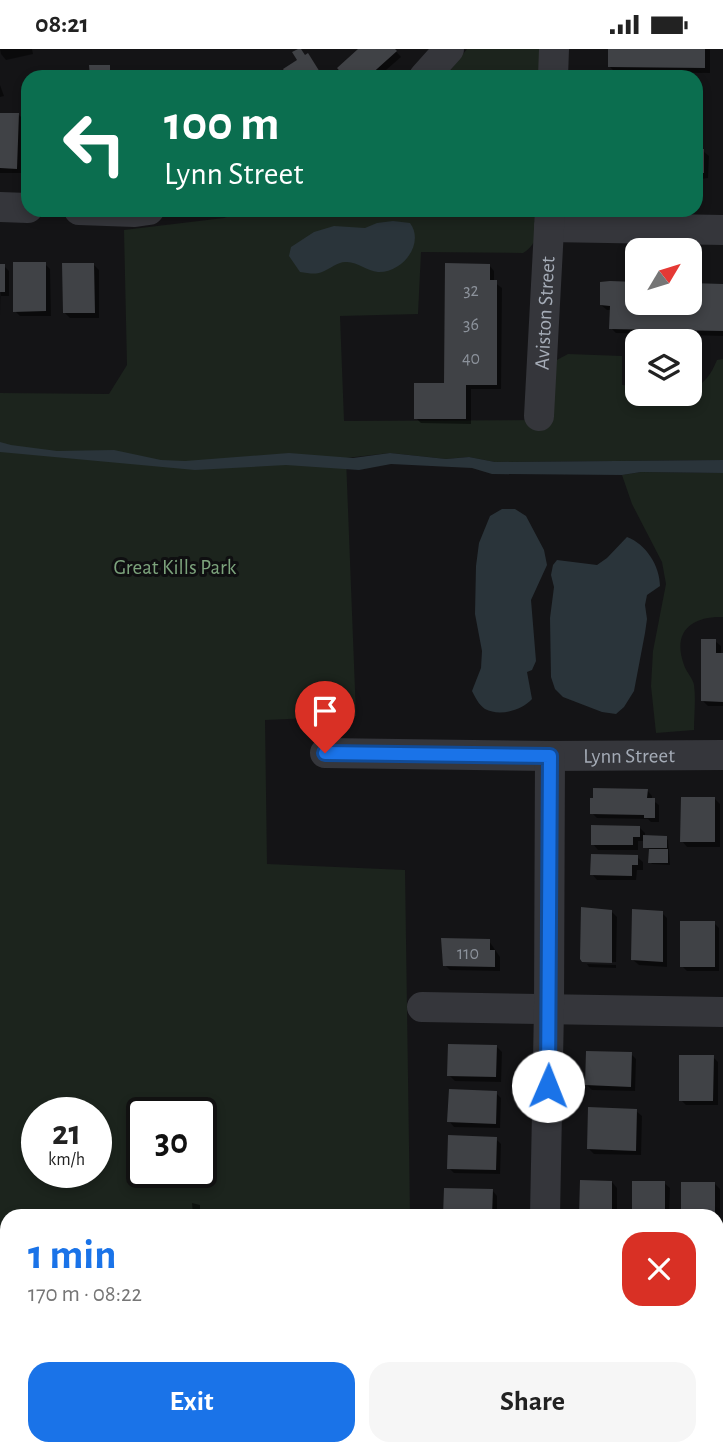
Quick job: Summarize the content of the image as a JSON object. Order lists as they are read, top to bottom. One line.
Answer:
{"streets":{"street":["Aviston Street","Lynn Street"]},"parks":["Great Kills Park"],"house_numbers":["32","36","40","110"],"north":"top right","page":{"status":"08:21","turn":["100 m","Lynn Street"],"speed":"21 km/h","limit":"30","heading":["1 min","170 m · 08:22"],"buttons":["Exit","Share"]}}
